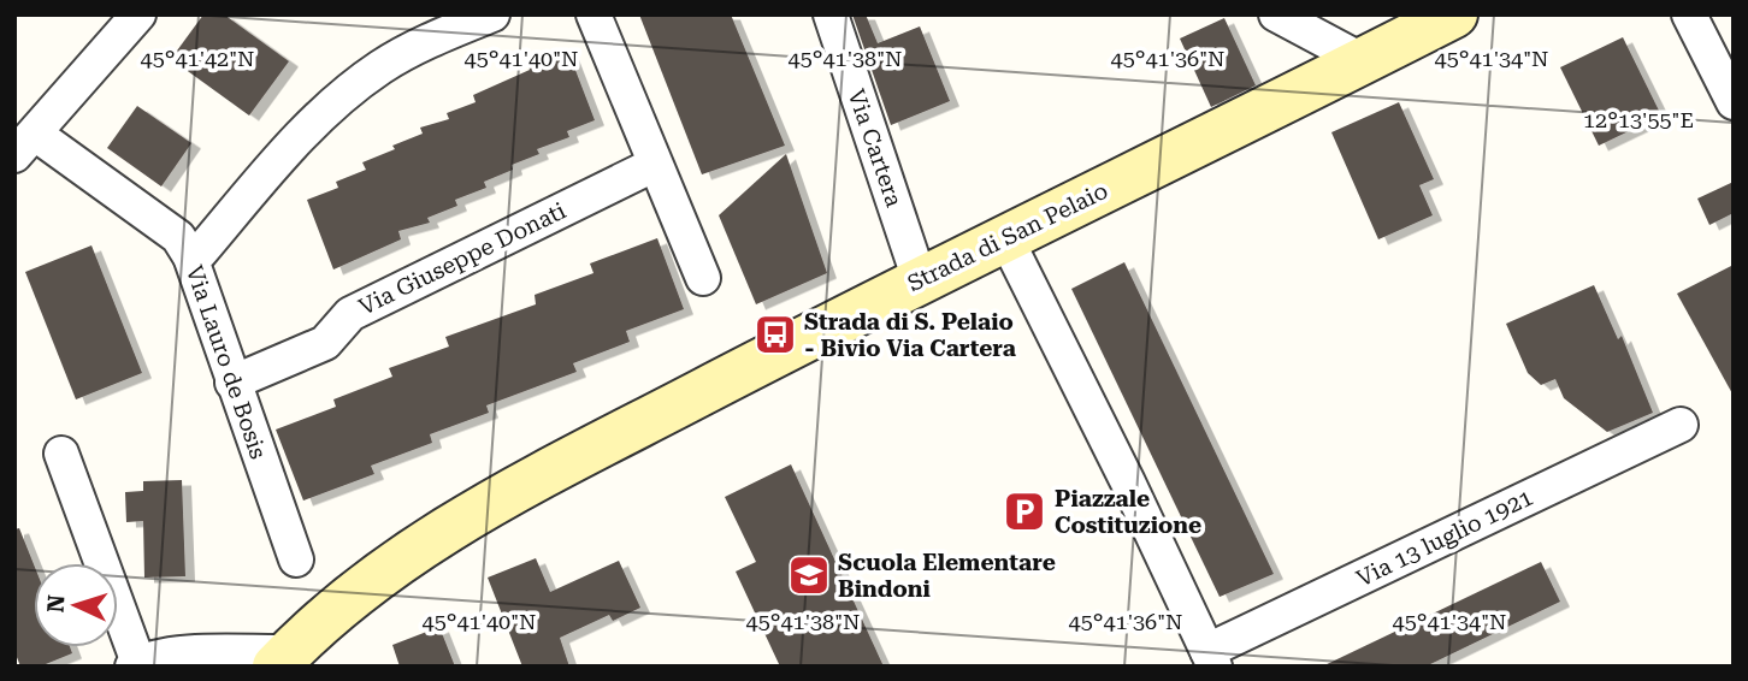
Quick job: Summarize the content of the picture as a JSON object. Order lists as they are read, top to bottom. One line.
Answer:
{"streets":{"main road":["Strada di San Pelaio"],"street":["Via Cartera","Via Giuseppe Donati","Via Lauro de Bosis","Via 13 luglio 1921"]},"crossings":[["Via Cartera","Strada di San Pelaio"],["Via Giuseppe Donati","Via Lauro de Bosis"]],"places":{"bus stop":["Strada di S. Pelaio - Bivio Via Cartera"],"parking":["Piazzale Costituzione"],"school or university":["Scuola Elementare Bindoni"]},"north":"left","coordinates":["45°41'42\"N","45°41'40\"N","45°41'38\"N","45°41'36\"N","45°41'34\"N","12°13'55\"E"]}
